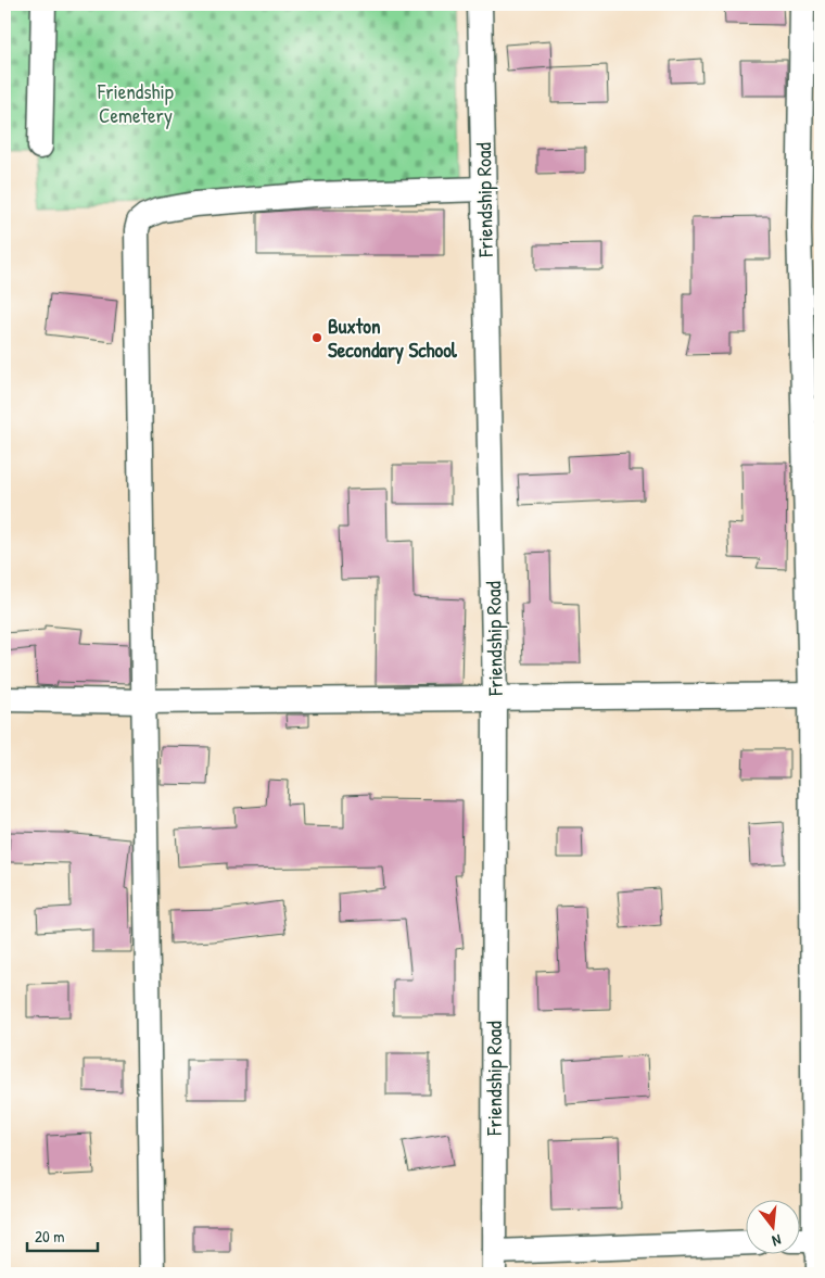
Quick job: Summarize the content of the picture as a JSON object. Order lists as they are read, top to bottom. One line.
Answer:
{"streets":{"street":["Friendship Road"]},"parks":["Friendship Cemetery"],"places":["Buxton Secondary School"],"scale_bar":"20 m","north":"bottom"}
